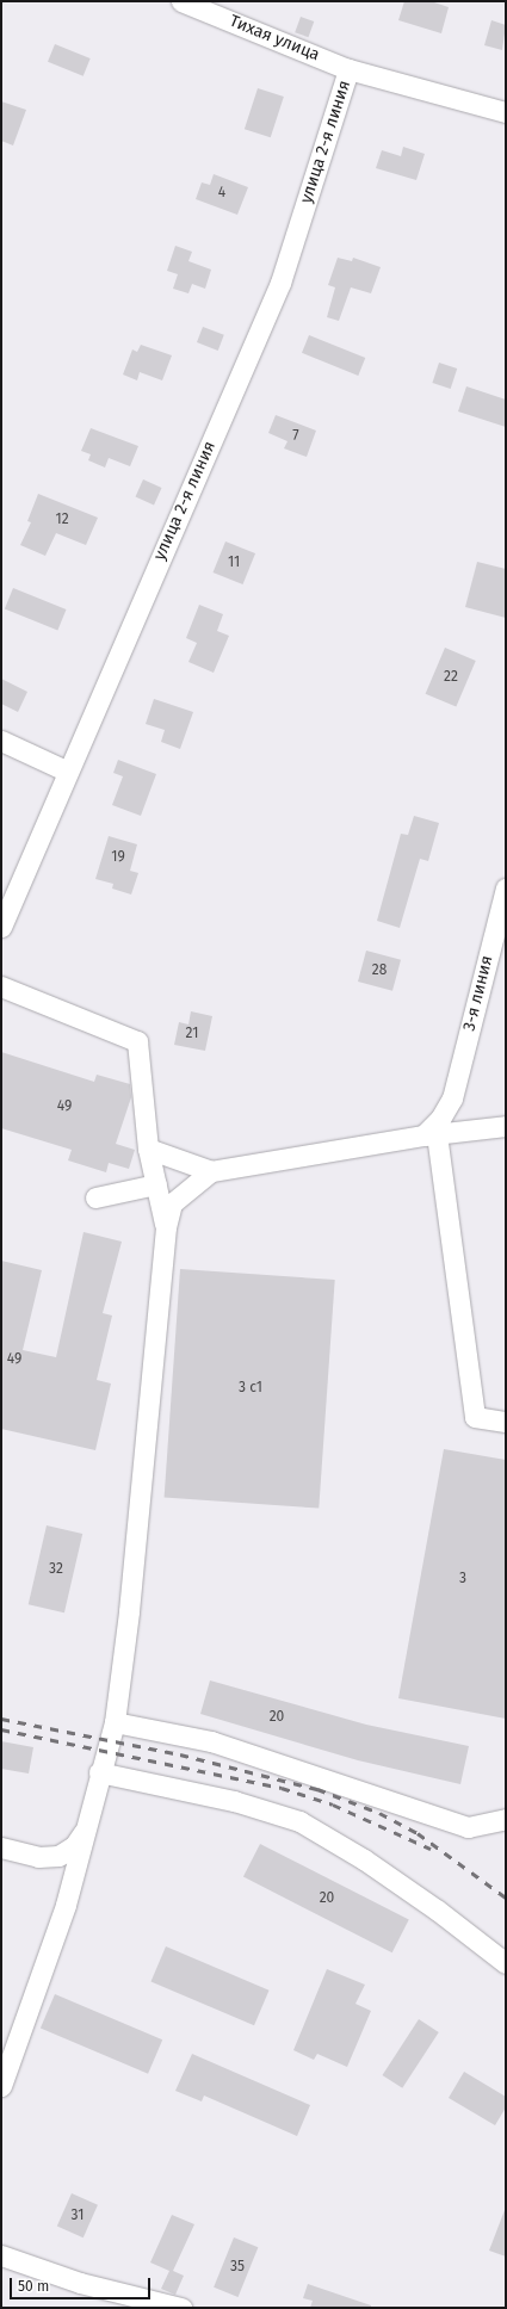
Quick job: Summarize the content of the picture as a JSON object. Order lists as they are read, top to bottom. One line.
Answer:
{"streets":{"street":["Тихая улица","улица 2-я линия","3-я линия"]},"crossings":[["Тихая улица","улица 2-я линия"]],"house_numbers":["4","7","12","11","22","19","28","21","49","49","3 с1","32","3","20","20","31","35"],"scale_bar":"50 m"}
